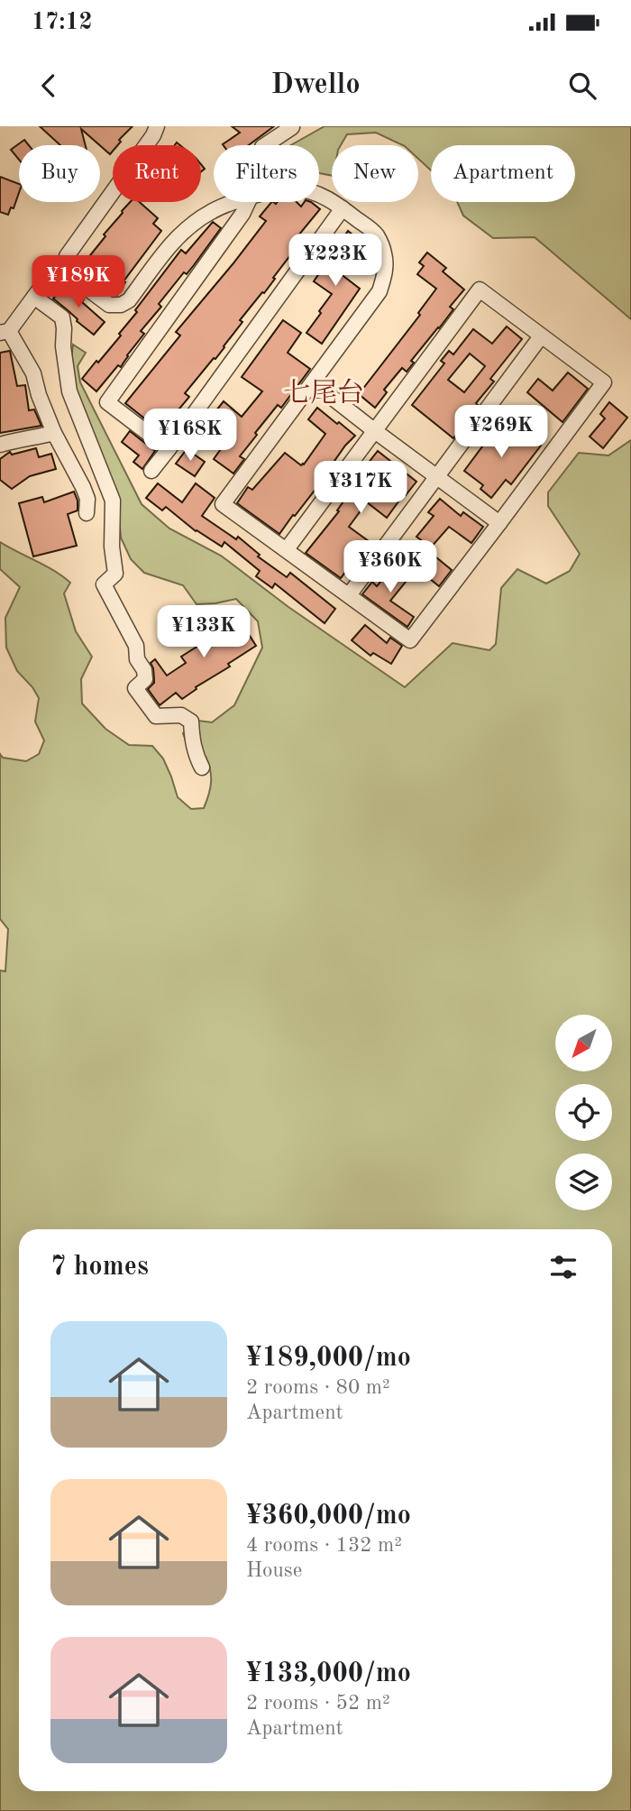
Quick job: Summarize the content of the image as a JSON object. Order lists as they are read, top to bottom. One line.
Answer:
{"districts":["七尾台"],"north":"bottom left","page":{"status":"17:12","header":"Dwello","chip":["Buy","Rent","Filters","New","Apartment"],"price":["¥223K","¥189K","¥269K","¥168K","¥317K","¥360K","¥133K"],"heading":"7 homes","list":[{"name":"¥189,000/mo","note":"2 rooms · 80 m² · Apartment"},{"name":"¥360,000/mo","note":"4 rooms · 132 m² · House"},{"name":"¥133,000/mo","note":"2 rooms · 52 m² · Apartment"}]}}
